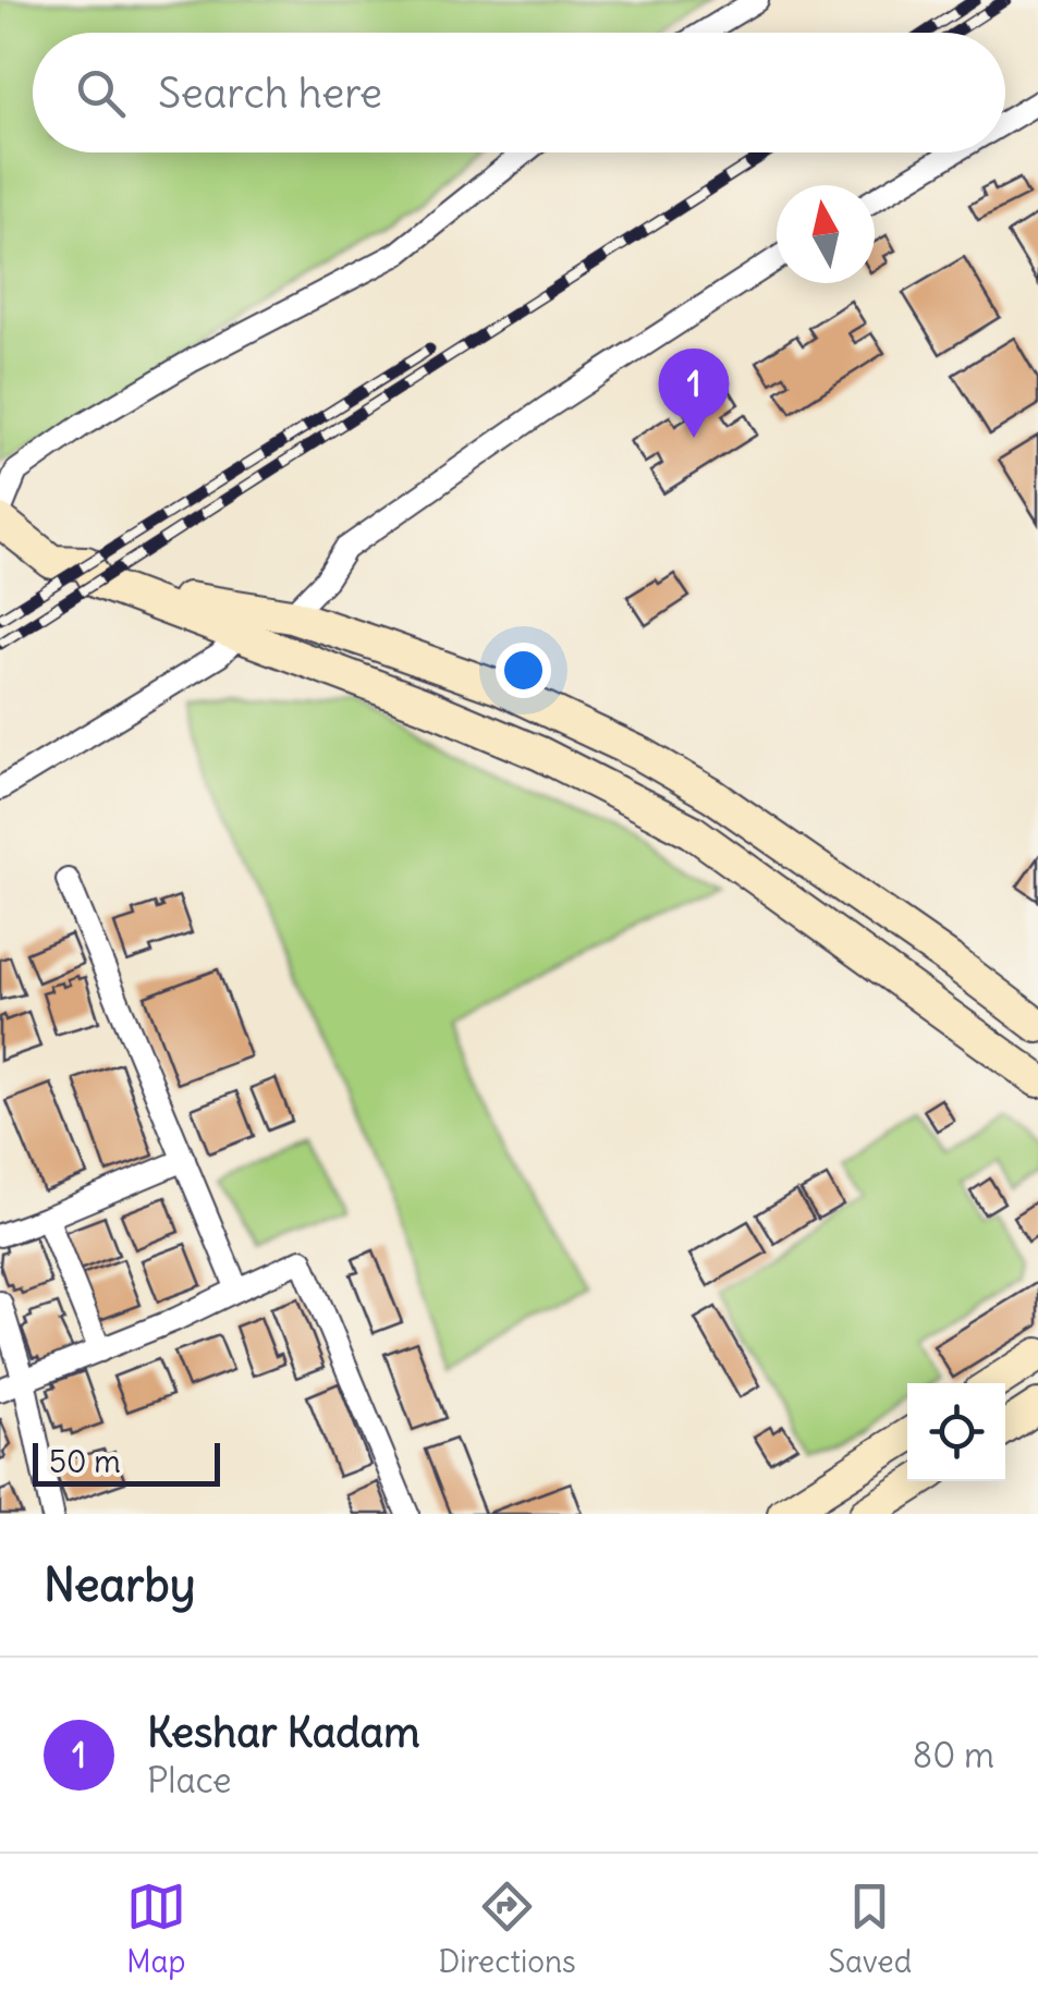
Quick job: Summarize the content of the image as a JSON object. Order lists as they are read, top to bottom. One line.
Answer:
{"scale_bar":"50 m","north":"top","page":{"search":"Search here","pins":"1","scale":"50 m","heading":"Nearby","list":[{"mark":"1","name":"Keshar Kadam","note":"Place","value":"80 m"}],"nav":["Map","Directions","Saved"]}}
